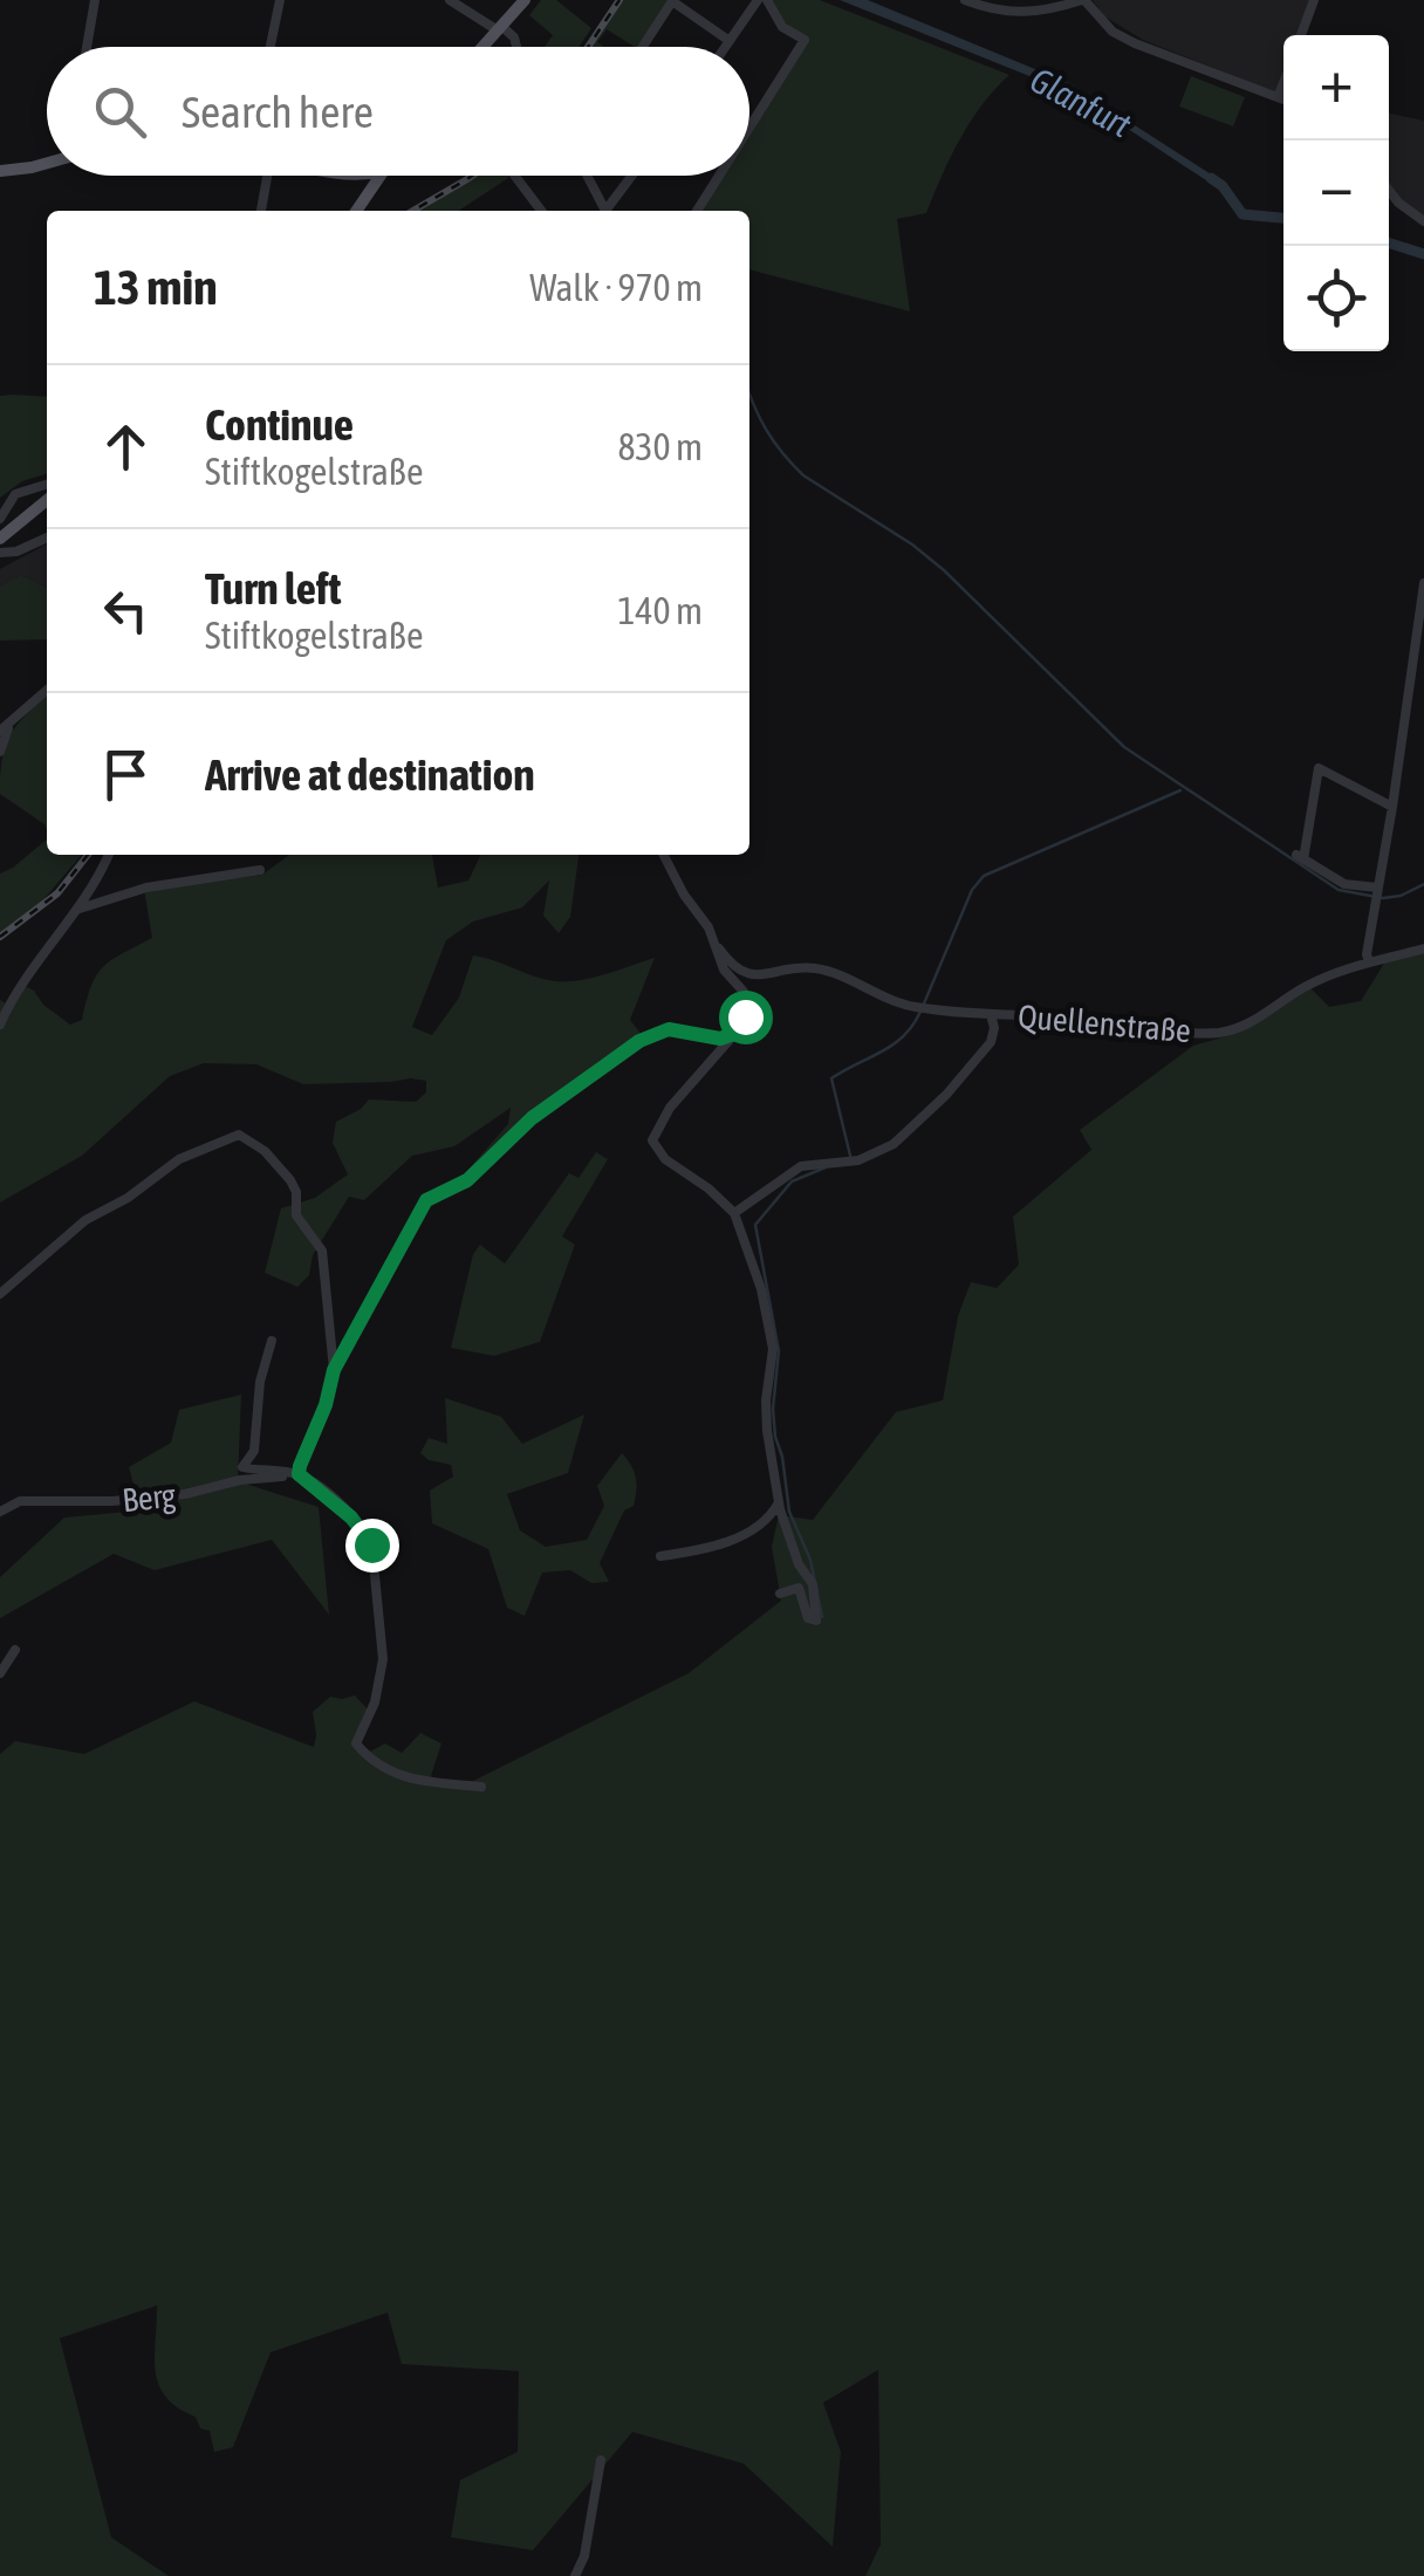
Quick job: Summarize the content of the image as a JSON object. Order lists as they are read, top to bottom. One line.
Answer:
{"streets":{"street":["Quellenstraße","Berg"]},"water":["Glanfurt"],"page":{"map_buttons":["+","−"],"search":"Search here","heading":["13 min","Walk · 970 m"],"list":[["Continue","Stiftkogelstraße","830 m"],["Turn left","Stiftkogelstraße","140 m"],"Arrive at destination"]}}
